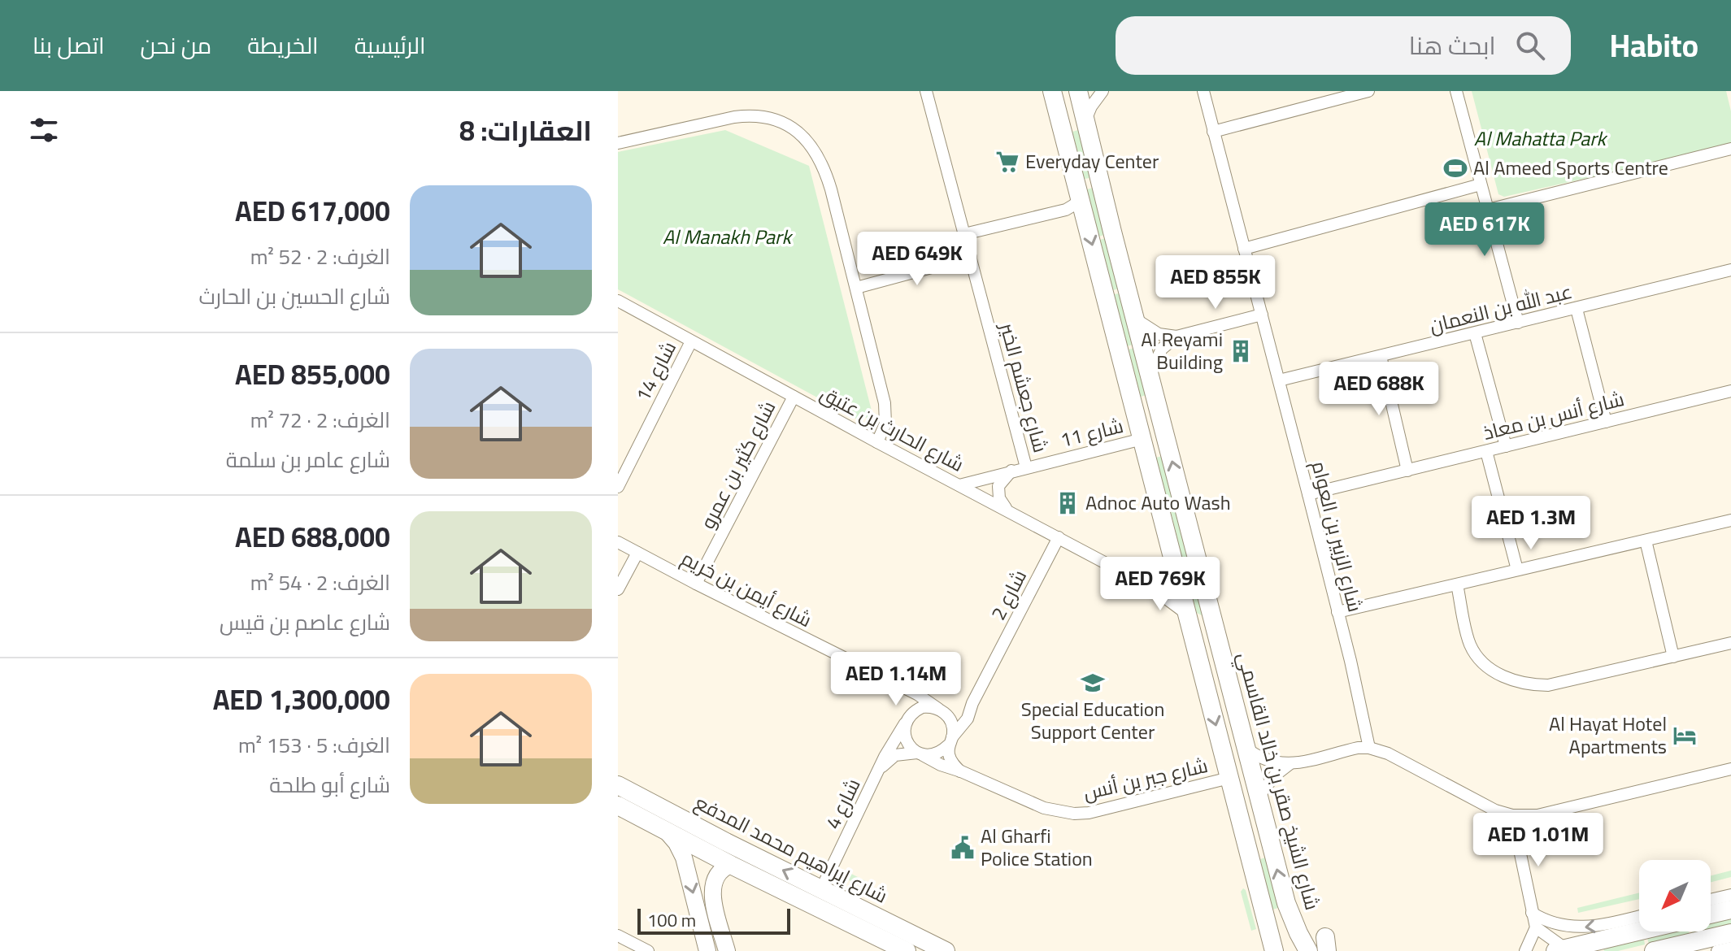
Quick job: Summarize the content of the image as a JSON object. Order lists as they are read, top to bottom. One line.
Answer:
{"streets":{"main road":["شارع الشيخ صقر بن خالد القاسمي","شارع إبراهيم محمد المدفع"],"street":["عبد الله بن النعمان","شارع 14","شارع جعشم الخير","شارع أنس بن معاذ","شارع الحارث بن عتيق","شارع 11","شارع كثير بن عمرو","شارع الزبير بن العوام","شارع أيمن بن خريم","شارع 2","شارع جبر بن أنس","شارع 4"]},"crossings":[["عبد الله بن النعمان","شارع الزبير بن العوام"],["شارع 14","شارع الحارث بن عتيق"],["شارع جعشم الخير","شارع 11"],["شارع أنس بن معاذ","شارع الزبير بن العوام"],["شارع الحارث بن عتيق","شارع 11"],["شارع الحارث بن عتيق","شارع كثير بن عمرو"],["شارع الحارث بن عتيق","شارع 2"],["شارع كثير بن عمرو","شارع أيمن بن خريم"],["شارع أيمن بن خريم","شارع 2"],["شارع أيمن بن خريم","شارع جبر بن أنس"],["شارع أيمن بن خريم","شارع 4"],["شارع 2","شارع جبر بن أنس"],["شارع 2","شارع 4"],["شارع جبر بن أنس","شارع 4"],["شارع 4","شارع إبراهيم محمد المدفع"]],"parks":["Al Mahatta Park","Al Manakh Park"],"places":{"supermarket":["Everyday Center"],"sports":["Al Ameed Sports Centre"],"building":["Al Reyami Building","Adnoc Auto Wash"],"school or university":["Special Education Support Center"],"hotel":["Al Hayat Hotel Apartments"],"public building":["Al Gharfi Police Station"]},"scale_bar":"100 m","north":"bottom left","page":{"header":"Habito","search":"ابحث هنا","nav":["الرئيسية","الخريطة","من نحن","اتصل بنا"],"heading":"العقارات: 8","list":[{"name":"AED 617,000","note":"الغرف: 2 · 52 m² · شارع الحسين بن الحارث"},{"name":"AED 855,000","note":"الغرف: 2 · 72 m² · شارع عامر بن سلمة"},{"name":"AED 688,000","note":"الغرف: 2 · 54 m² · شارع عاصم بن قيس"},{"name":"AED 1,300,000","note":"الغرف: 5 · 153 m² · شارع أبو طلحة"}],"price":["AED 617K","AED 649K","AED 855K","AED 688K","AED 1.3M","AED 769K","AED 1.14M","AED 1.01M"],"scale":"100 m"}}
